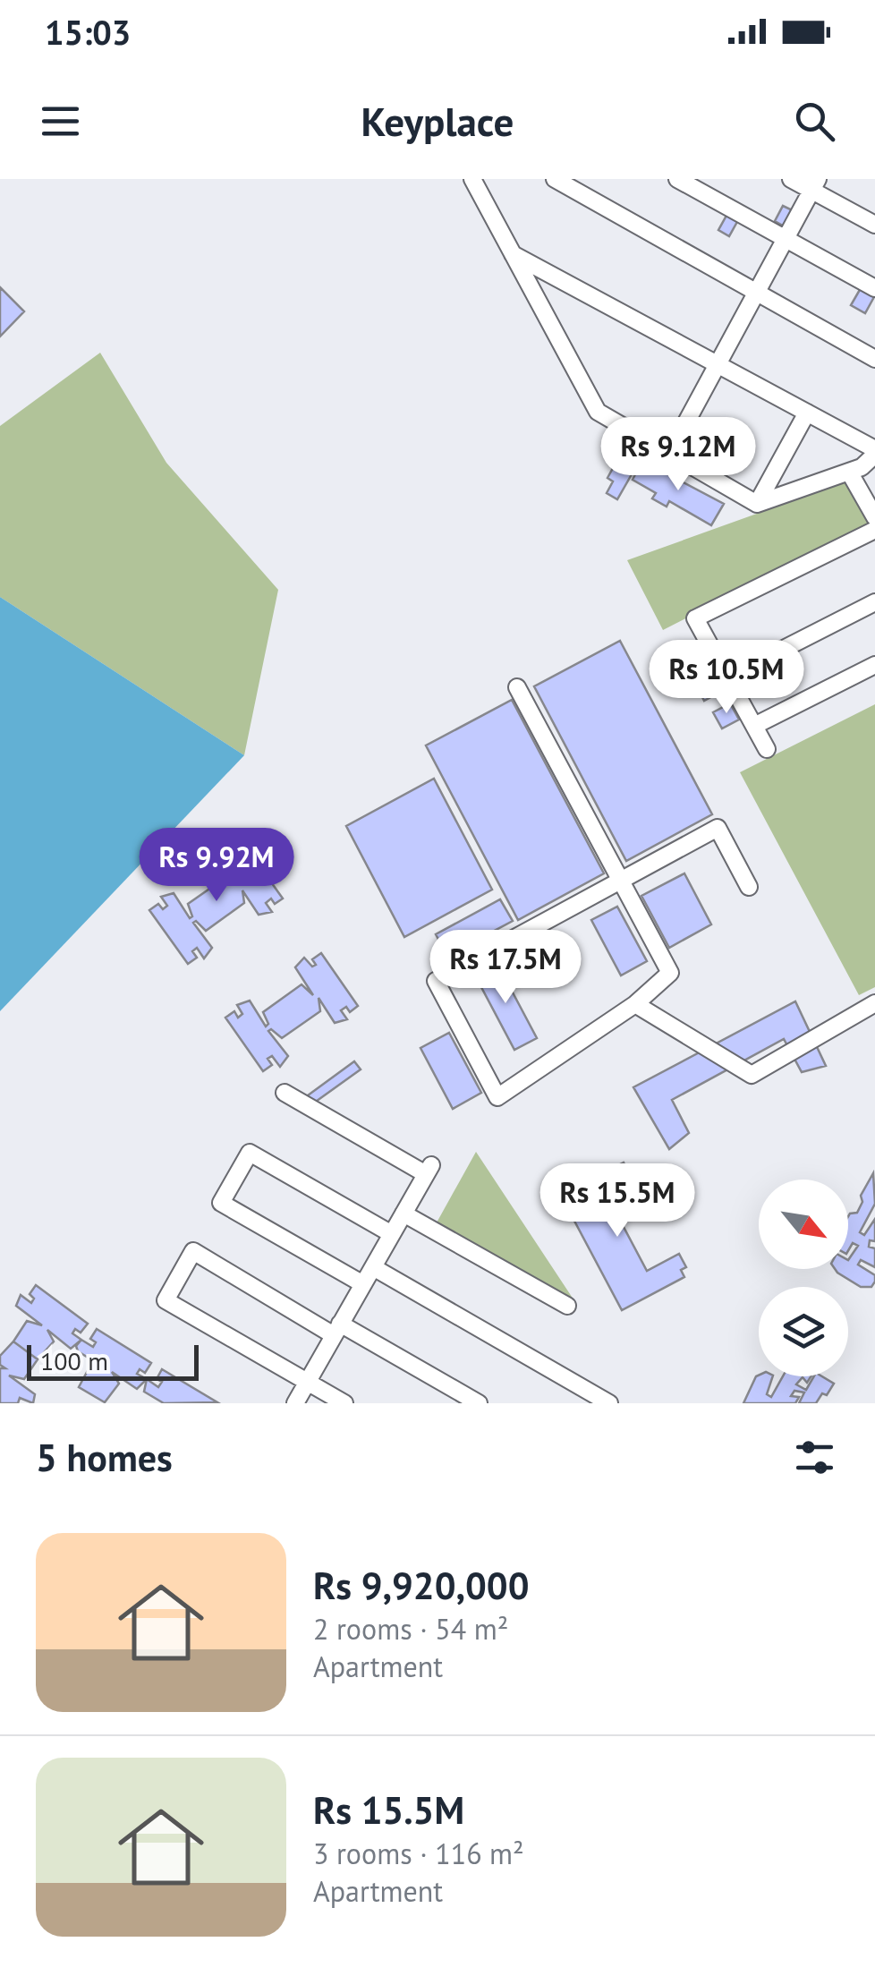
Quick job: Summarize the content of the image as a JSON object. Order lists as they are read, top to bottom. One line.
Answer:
{"scale_bar":"100 m","north":"bottom right","page":{"status":"15:03","header":"Keyplace","price":["Rs 9.12M","Rs 10.5M","Rs 9.92M","Rs 17.5M","Rs 15.5M"],"scale":"100 m","heading":"5 homes","list":[{"name":"Rs 9,920,000","note":"2 rooms · 54 m² · Apartment"},{"name":"Rs 15.5M","note":"3 rooms · 116 m² · Apartment"}]}}
